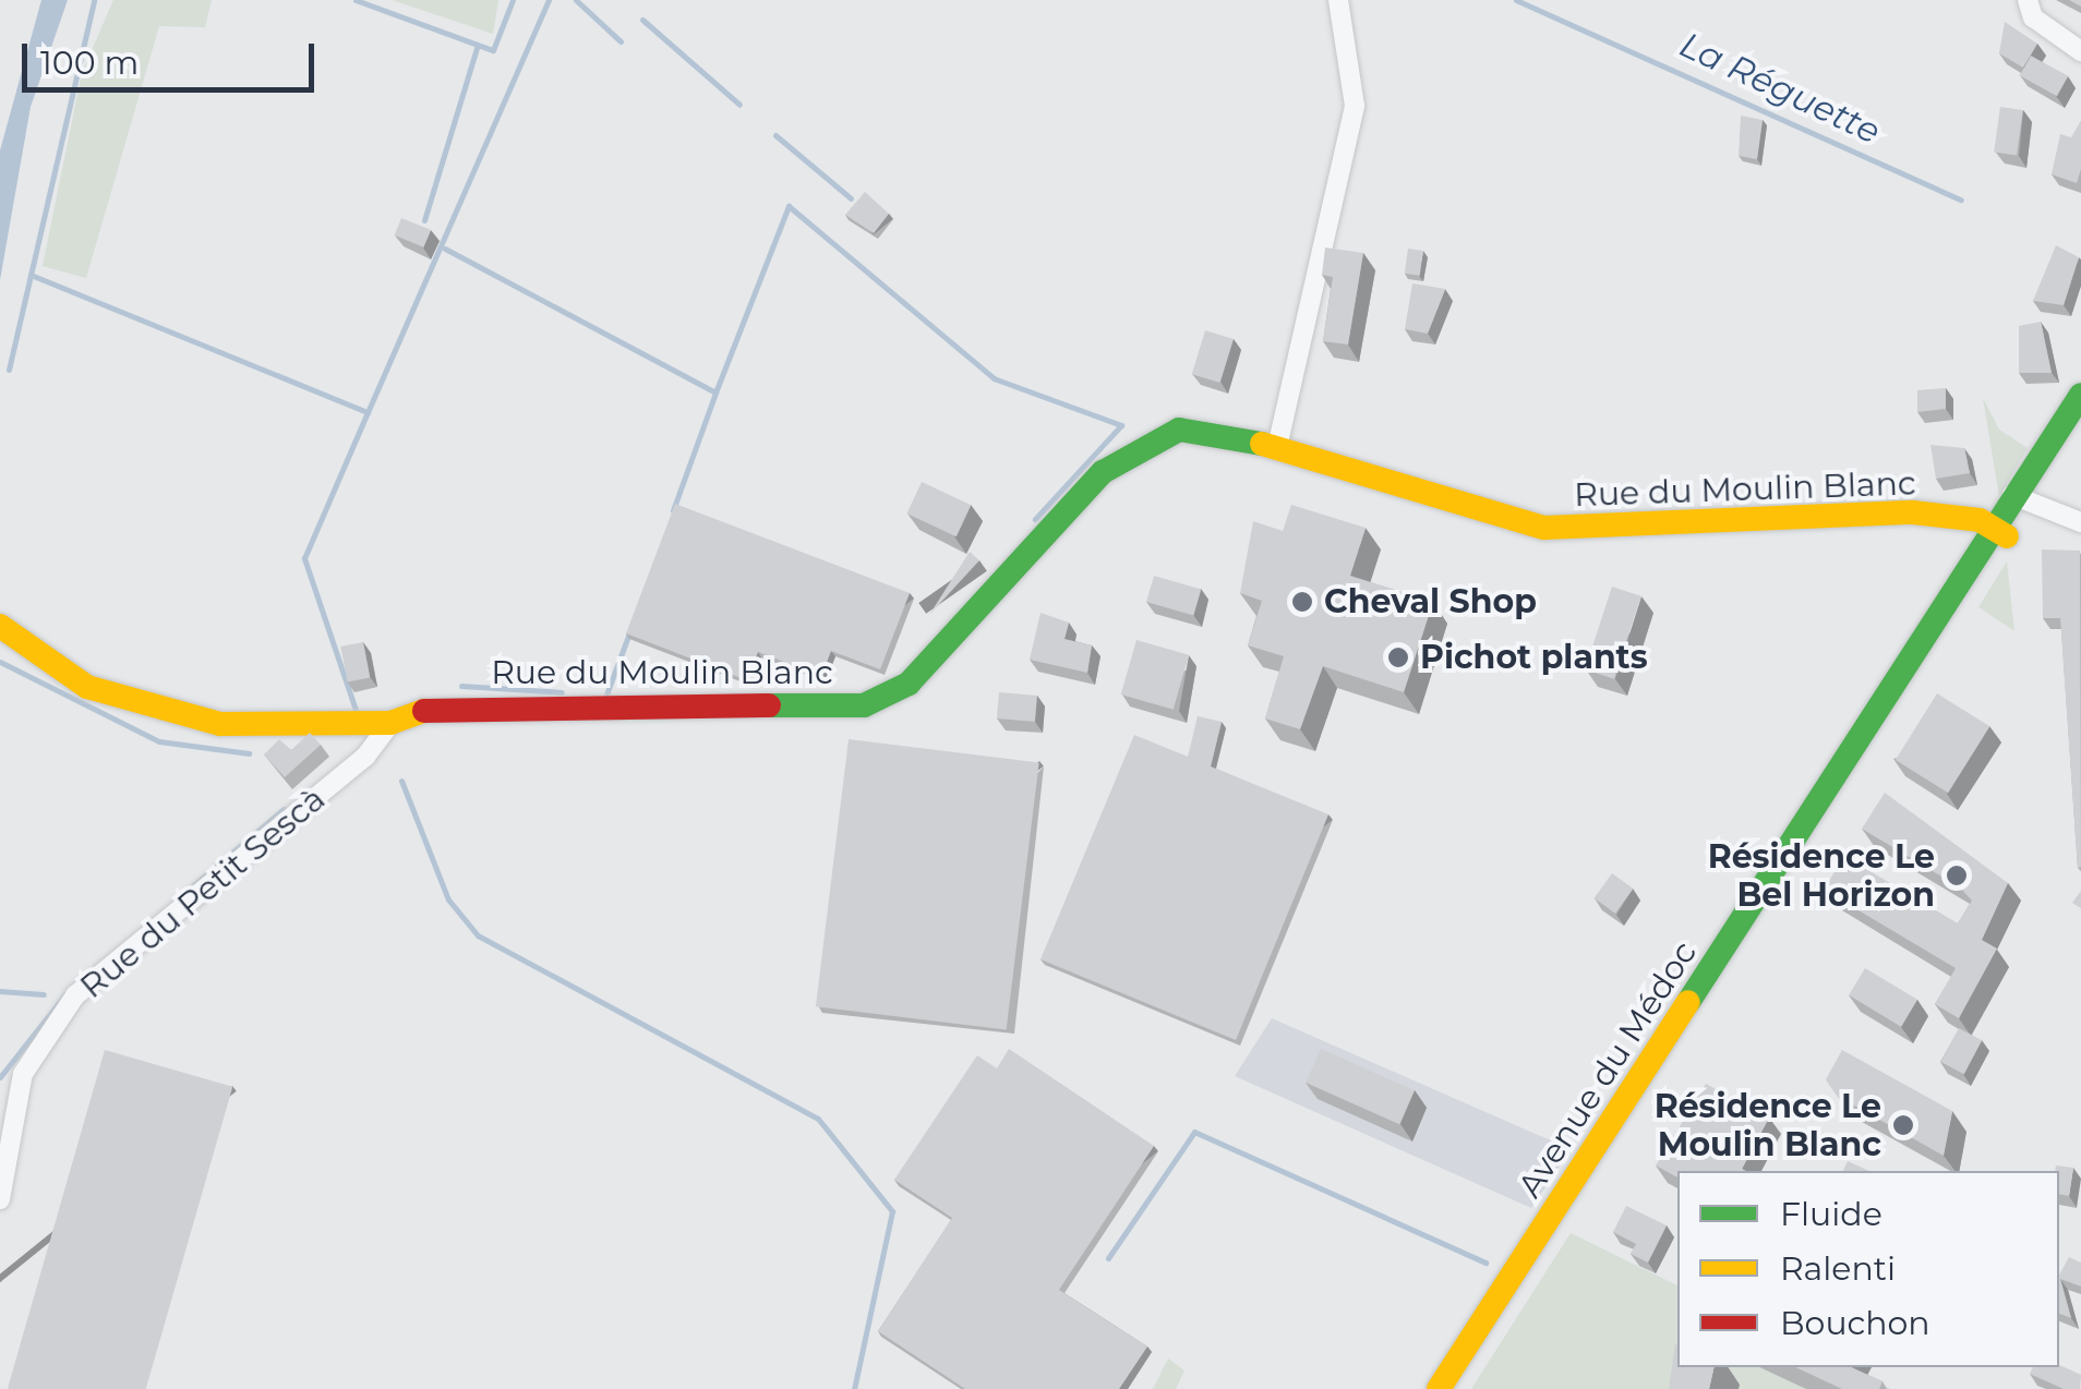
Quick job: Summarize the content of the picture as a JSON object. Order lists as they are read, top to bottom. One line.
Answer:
{"streets":{"street":["Rue du Moulin Blanc","Rue du Petit Sescà","Avenue du Médoc"]},"crossings":[["Rue du Moulin Blanc","Rue du Petit Sescà"],["Rue du Moulin Blanc","Avenue du Médoc"]],"water":["La Réguette"],"places":["Cheval Shop","Pichot plants","Résidence Le Bel Horizon","Résidence Le Moulin Blanc"],"legend":["Fluide","Ralenti","Bouchon"],"scale_bar":"100 m"}
